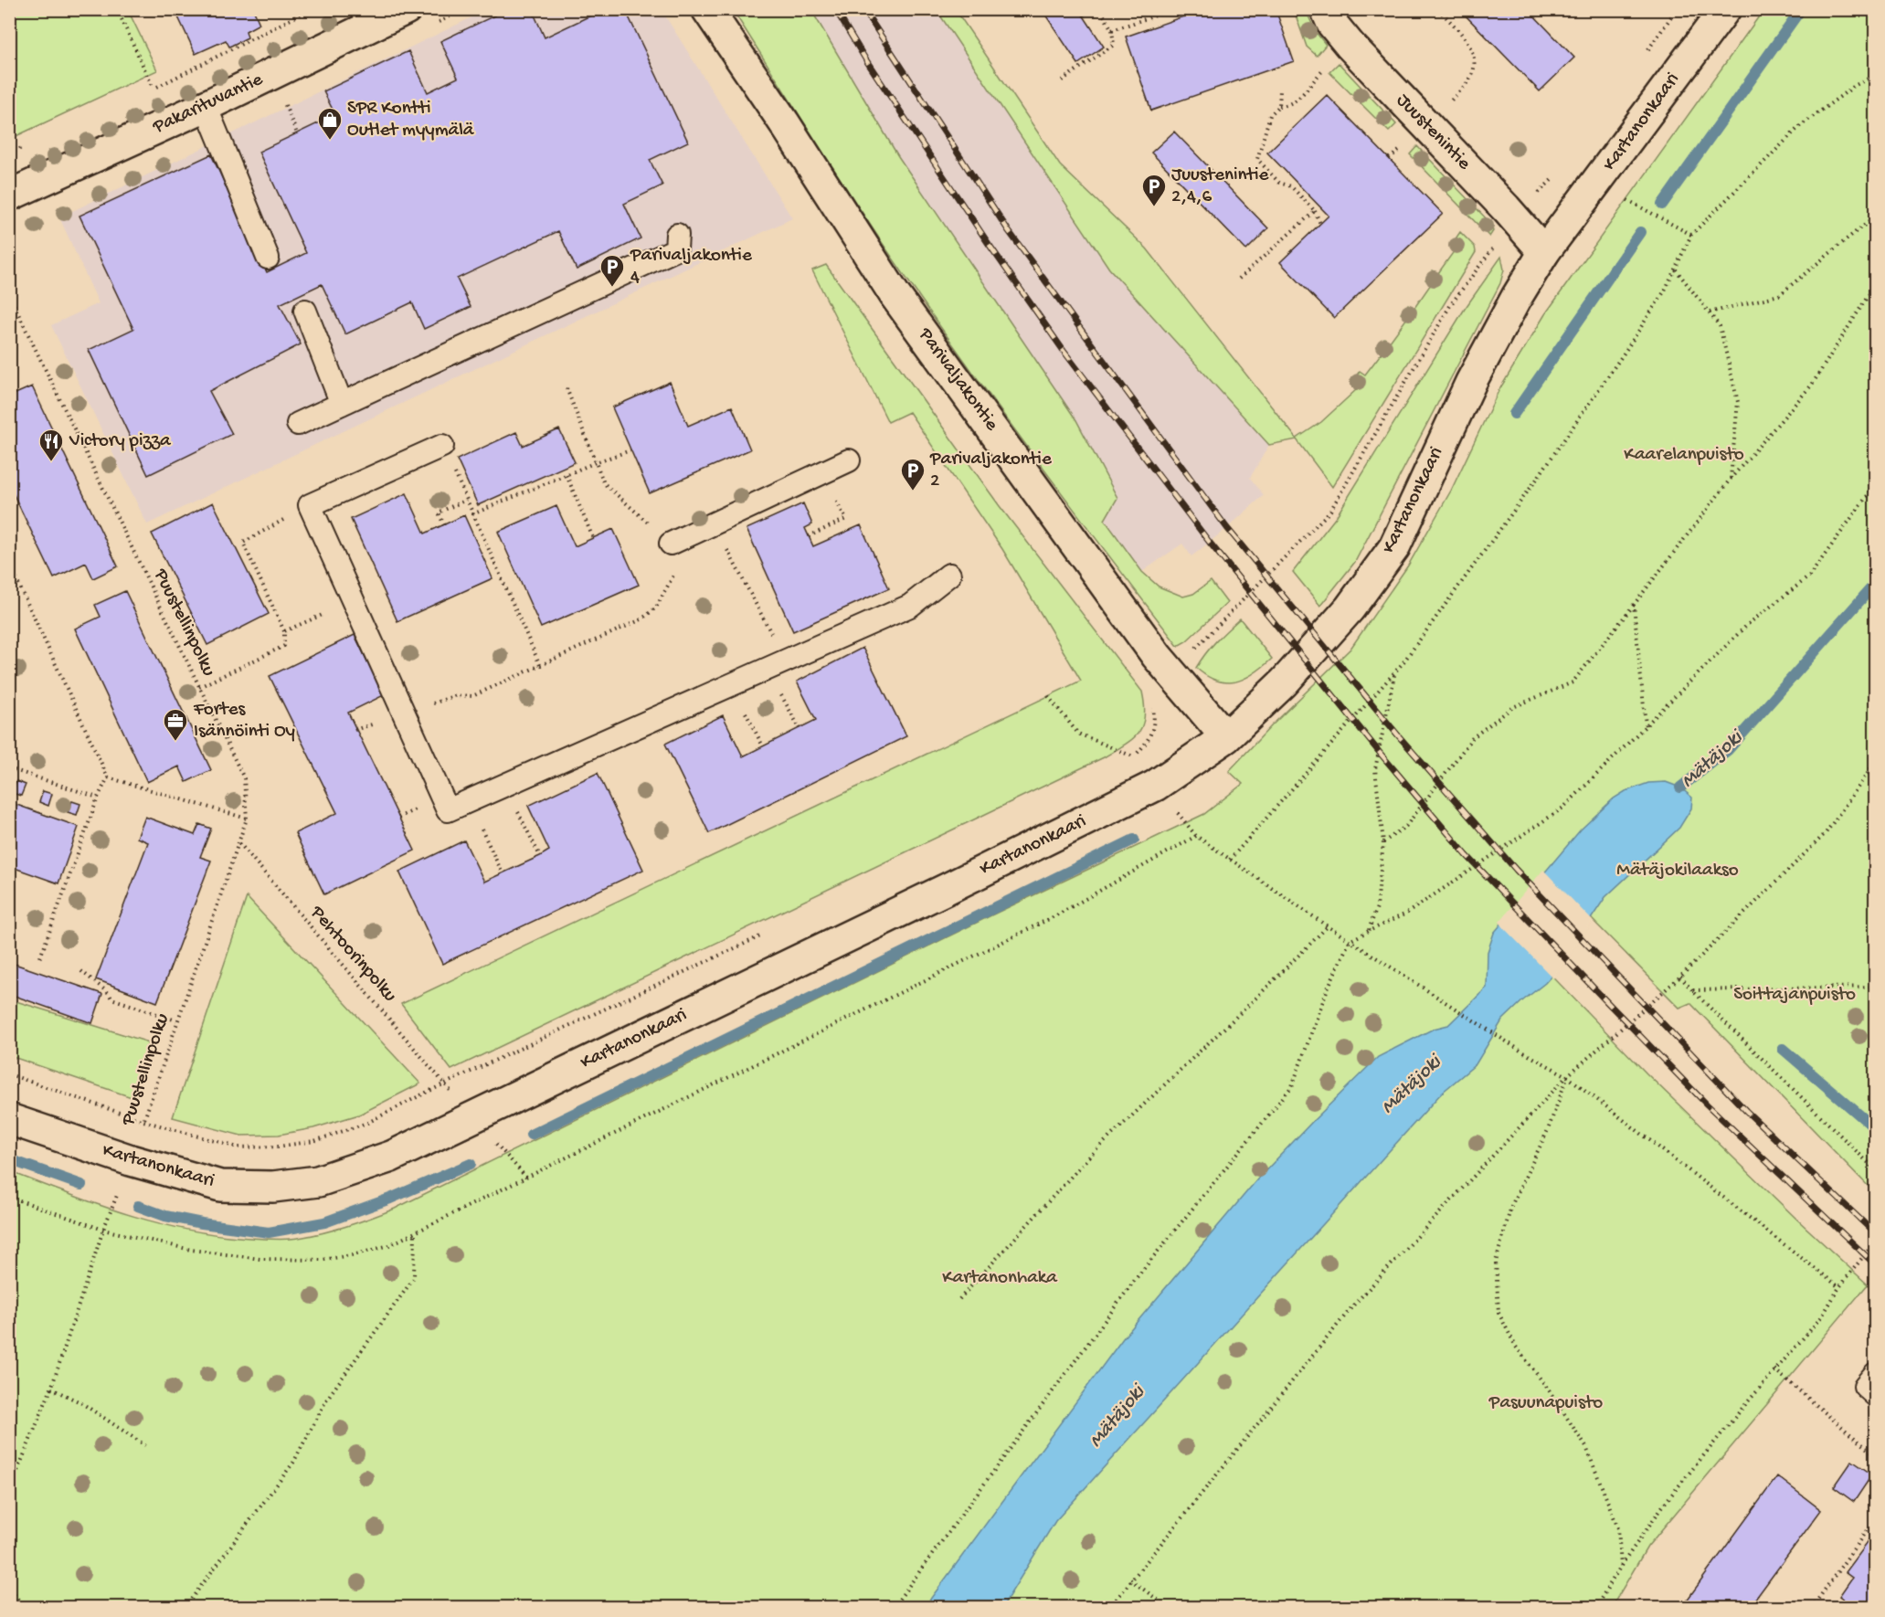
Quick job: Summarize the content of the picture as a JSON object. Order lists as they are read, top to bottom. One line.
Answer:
{"streets":{"street":["Pakarituvantie","Kartanonkaari","Juustenintie","Parivaljakontie"],"path":["Puustellinpolku","Pehtoorinpolku"]},"crossings":[["Kartanonkaari","Juustenintie"],["Kartanonkaari","Parivaljakontie"],["Kartanonkaari","Puustellinpolku"],["Kartanonkaari","Pehtoorinpolku"],["Puustellinpolku","Pehtoorinpolku"]],"water":["Mätäjoki"],"parks":["Kaarelanpuisto","Mätäjokilaakso","Soittajanpuisto","Kartanonhaka","Pasuunapuisto"],"places":{"shop":["SPR Kontti Outlet myymälä"],"parking":["Juustenintie 2,4,6","Parivaljakontie 4","Parivaljakontie 2"],"restaurant":["Victory pizza"],"office":["Fortes Isännöinti Oy"]}}
